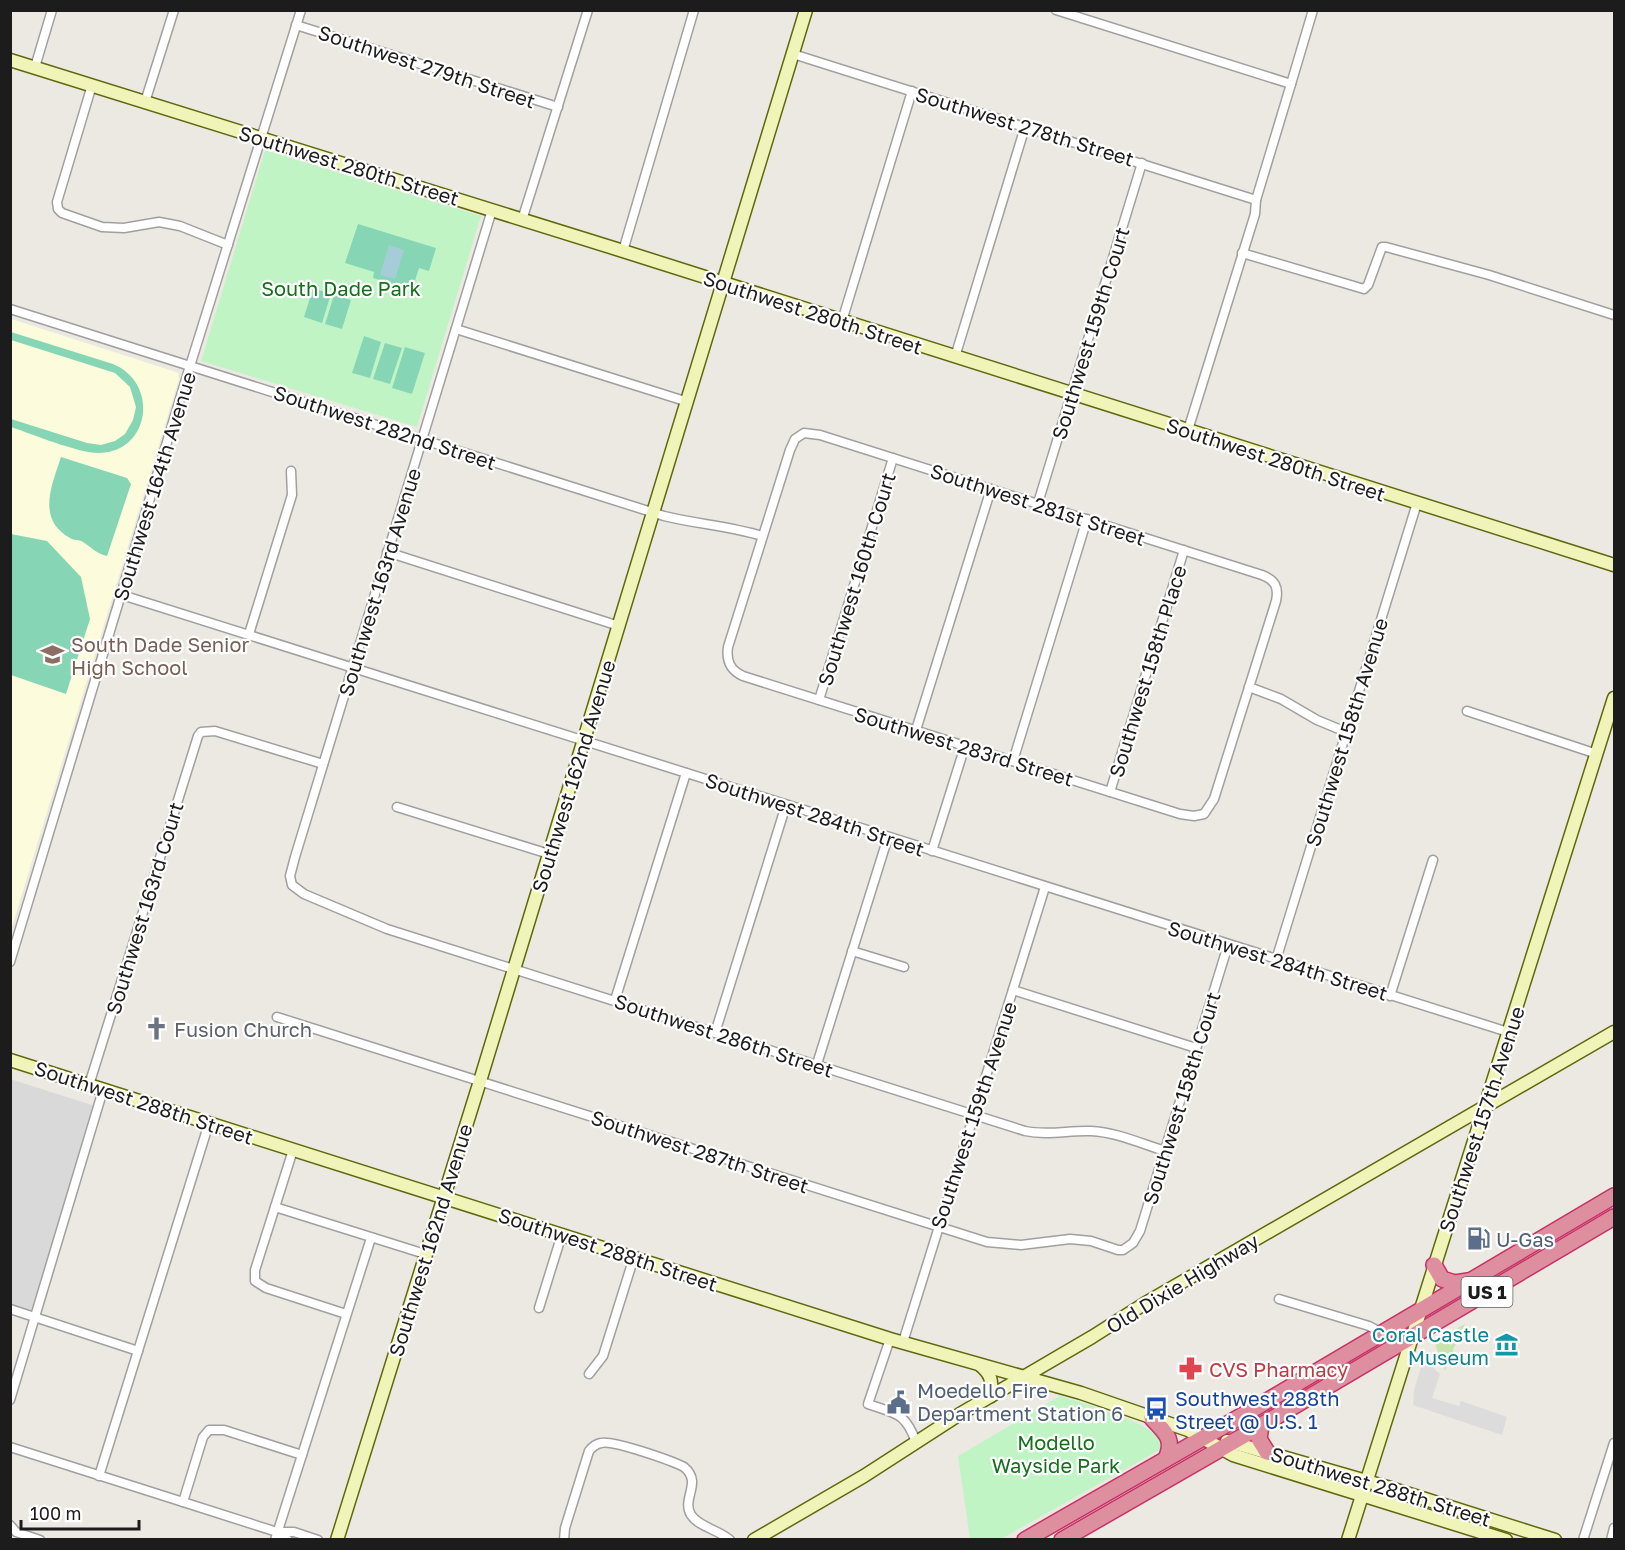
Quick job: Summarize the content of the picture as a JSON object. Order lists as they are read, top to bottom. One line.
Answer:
{"streets":{"highway":["US 1"],"street":["Southwest 279th Street","Southwest 278th Street","Southwest 280th Street","Southwest 159th Court","Southwest 282nd Street","Southwest 164th Avenue","Southwest 281st Street","Southwest 160th Court","Southwest 163rd Avenue","Southwest 158th Place","Southwest 158th Avenue","Southwest 283rd Street","Southwest 162nd Avenue","Southwest 284th Street","Southwest 163rd Court","Southwest 286th Street","Southwest 158th Court","Southwest 288th Street","Southwest 159th Avenue","Southwest 157th Avenue","Southwest 287th Street","Old Dixie Highway"]},"crossings":[["Southwest 279th Street","Southwest 164th Avenue"],["Southwest 278th Street","Southwest 159th Court"],["Southwest 278th Street","Southwest 162nd Avenue"],["Southwest 280th Street","Southwest 159th Court"],["Southwest 280th Street","Southwest 164th Avenue"],["Southwest 280th Street","Southwest 163rd Avenue"],["Southwest 280th Street","Southwest 158th Avenue"],["Southwest 280th Street","Southwest 162nd Avenue"],["Southwest 159th Court","Southwest 281st Street"],["Southwest 282nd Street","Southwest 164th Avenue"],["Southwest 282nd Street","Southwest 281st Street"],["Southwest 282nd Street","Southwest 163rd Avenue"],["Southwest 282nd Street","Southwest 283rd Street"],["Southwest 282nd Street","Southwest 162nd Avenue"],["Southwest 164th Avenue","Southwest 284th Street"],["Southwest 281st Street","Southwest 160th Court"],["Southwest 281st Street","Southwest 158th Place"],["Southwest 281st Street","Southwest 283rd Street"],["Southwest 160th Court","Southwest 283rd Street"],["Southwest 163rd Avenue","Southwest 284th Street"],["Southwest 163rd Avenue","Southwest 163rd Court"],["Southwest 163rd Avenue","Southwest 286th Street"],["Southwest 158th Place","Southwest 283rd Street"],["Southwest 158th Avenue","Southwest 284th Street"],["Southwest 162nd Avenue","Southwest 284th Street"],["Southwest 162nd Avenue","Southwest 286th Street"],["Southwest 162nd Avenue","Southwest 288th Street"],["Southwest 162nd Avenue","Southwest 287th Street"],["Southwest 284th Street","Southwest 158th Court"],["Southwest 284th Street","Southwest 159th Avenue"],["Southwest 284th Street","Southwest 157th Avenue"],["Southwest 163rd Court","Southwest 288th Street"],["Southwest 286th Street","Southwest 158th Court"],["Southwest 286th Street","Southwest 159th Avenue"],["Southwest 158th Court","Southwest 287th Street"],["Southwest 288th Street","Southwest 159th Avenue"],["Southwest 288th Street","Southwest 157th Avenue"],["Southwest 288th Street","Old Dixie Highway"],["Southwest 288th Street","US 1"],["Southwest 159th Avenue","Southwest 287th Street"],["Southwest 157th Avenue","Old Dixie Highway"],["Southwest 157th Avenue","US 1"]],"parks":["South Dade Park","Modello Wayside Park"],"places":{"school or university":["South Dade Senior High School"],"church":["Fusion Church"],"fuel station":["U-Gas"],"museum":["Coral Castle Museum"],"pharmacy":["CVS Pharmacy"],"public building":["Moedello Fire Department Station 6"],"bus stop":["Southwest 288th Street @ U.S. 1"]},"scale_bar":"100 m"}
